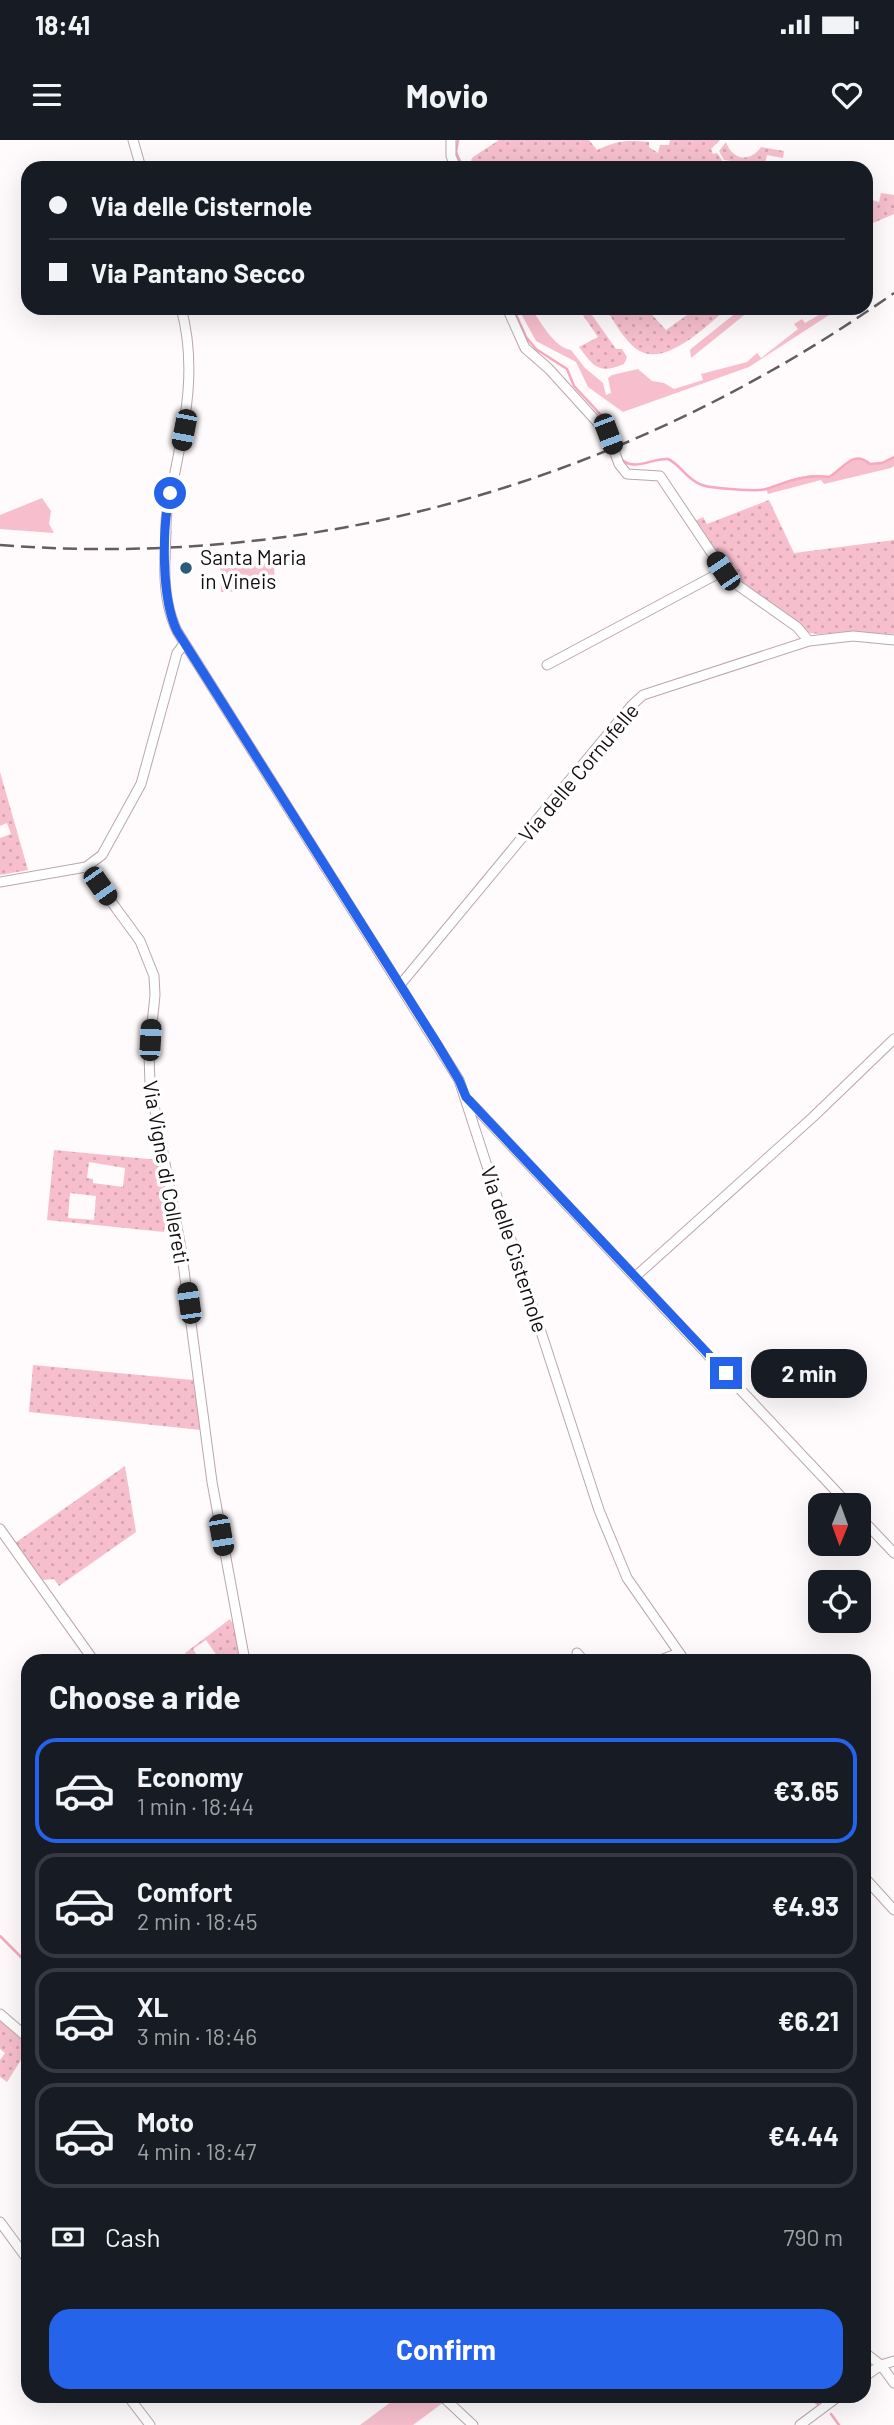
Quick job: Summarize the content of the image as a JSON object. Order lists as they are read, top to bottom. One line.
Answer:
{"streets":{"street":["Via delle Cornufelle","Via Vigne di Collereti","Via delle Cisternole"]},"crossings":[["Via delle Cornufelle","Via delle Cisternole"]],"places":["Santa Maria in Vineis"],"north":"bottom","page":{"status":"18:41","header":"Movio","banner":["Via delle Cisternole","Via Pantano Secco"],"bubble":"2 min","heading":"Choose a ride","list":[{"name":"Economy","note":"1 min · 18:44","value":"€3.65"},{"name":"Comfort","note":"2 min · 18:45","value":"€4.93"},{"name":"XL","note":"3 min · 18:46","value":"€6.21"},{"name":"Moto","note":"4 min · 18:47","value":"€4.44"}],"pay":["Cash","790 m"],"buttons":"Confirm"}}
